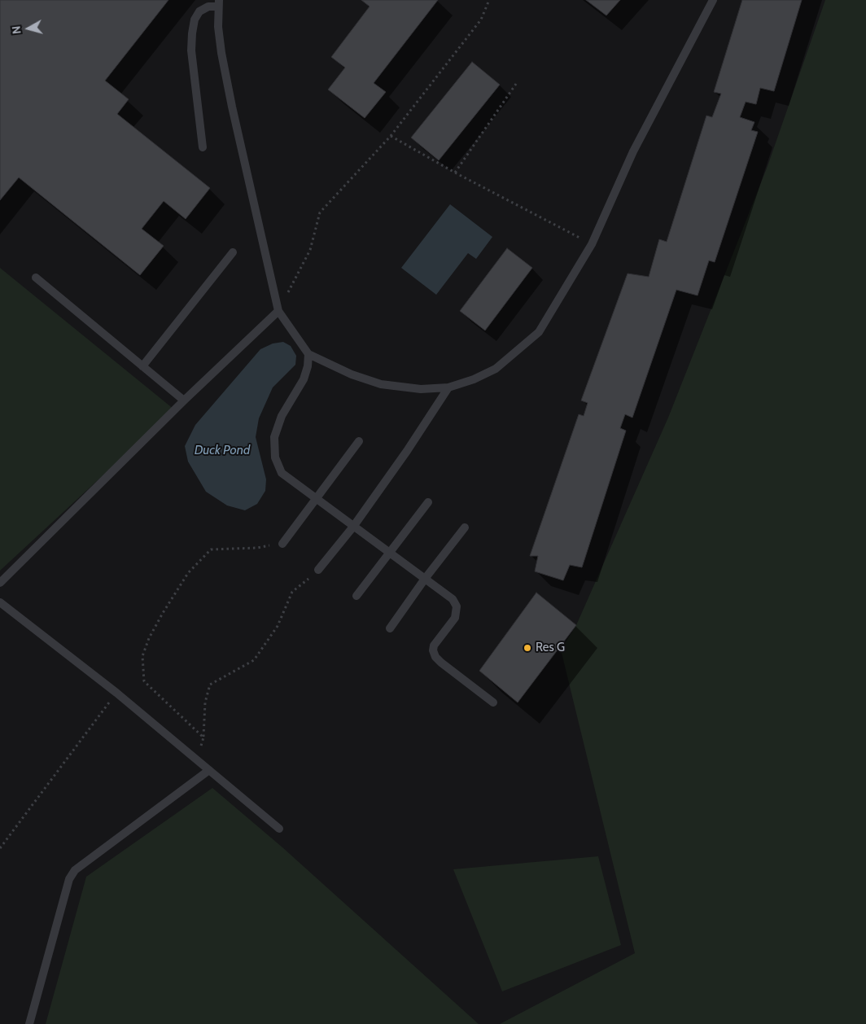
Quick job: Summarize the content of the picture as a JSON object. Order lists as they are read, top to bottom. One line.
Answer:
{"water":["Duck Pond"],"places":["Res G"],"north":"left"}
